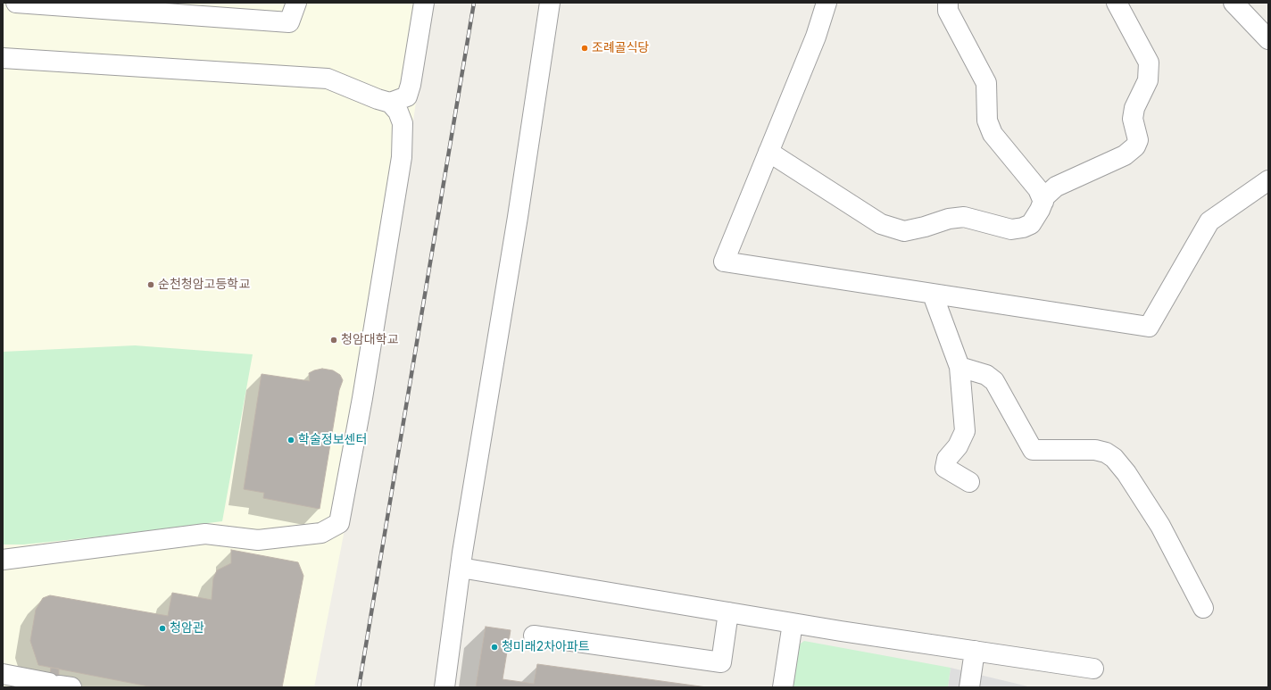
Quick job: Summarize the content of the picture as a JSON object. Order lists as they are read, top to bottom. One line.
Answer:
{"places":["조례골식당","순천청암고등학교","청암대학교","학술정보센터","청암관","청미래2차아파트"]}
